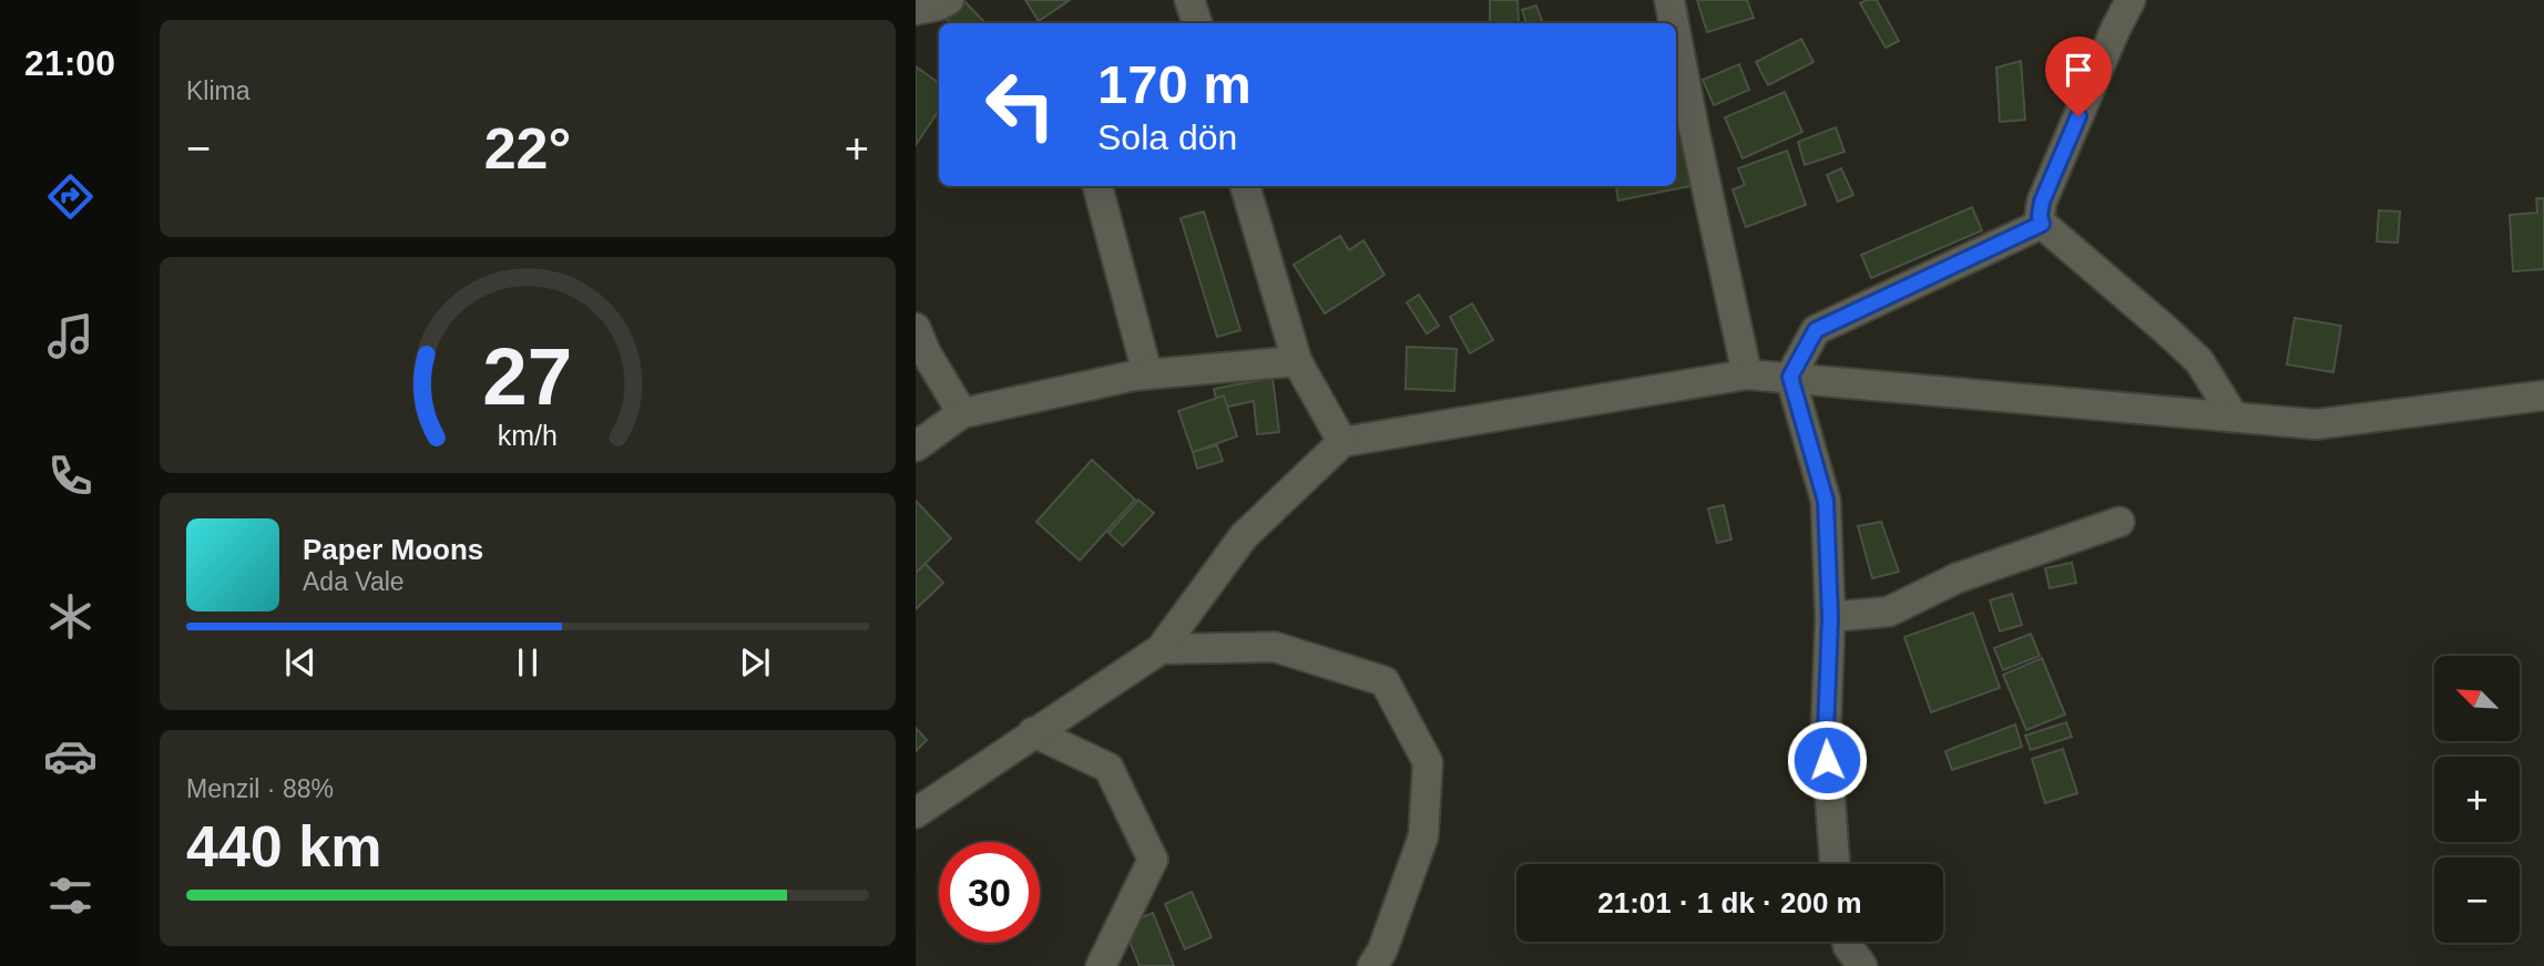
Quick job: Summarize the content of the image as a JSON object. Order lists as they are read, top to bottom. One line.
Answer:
{"north":"top left","page":{"tabs":"21:00","tile":["Klima",["Menzil · 88%","440 km"]],"turn":["170 m","Sola dön"],"heat":["−","22°","+"],"song":["Paper Moons","Ada Vale"],"map_buttons":["+","−"],"limit":"30","trip":"21:01 · 1 dk · 200 m","gauge":["27","km/h"]}}
